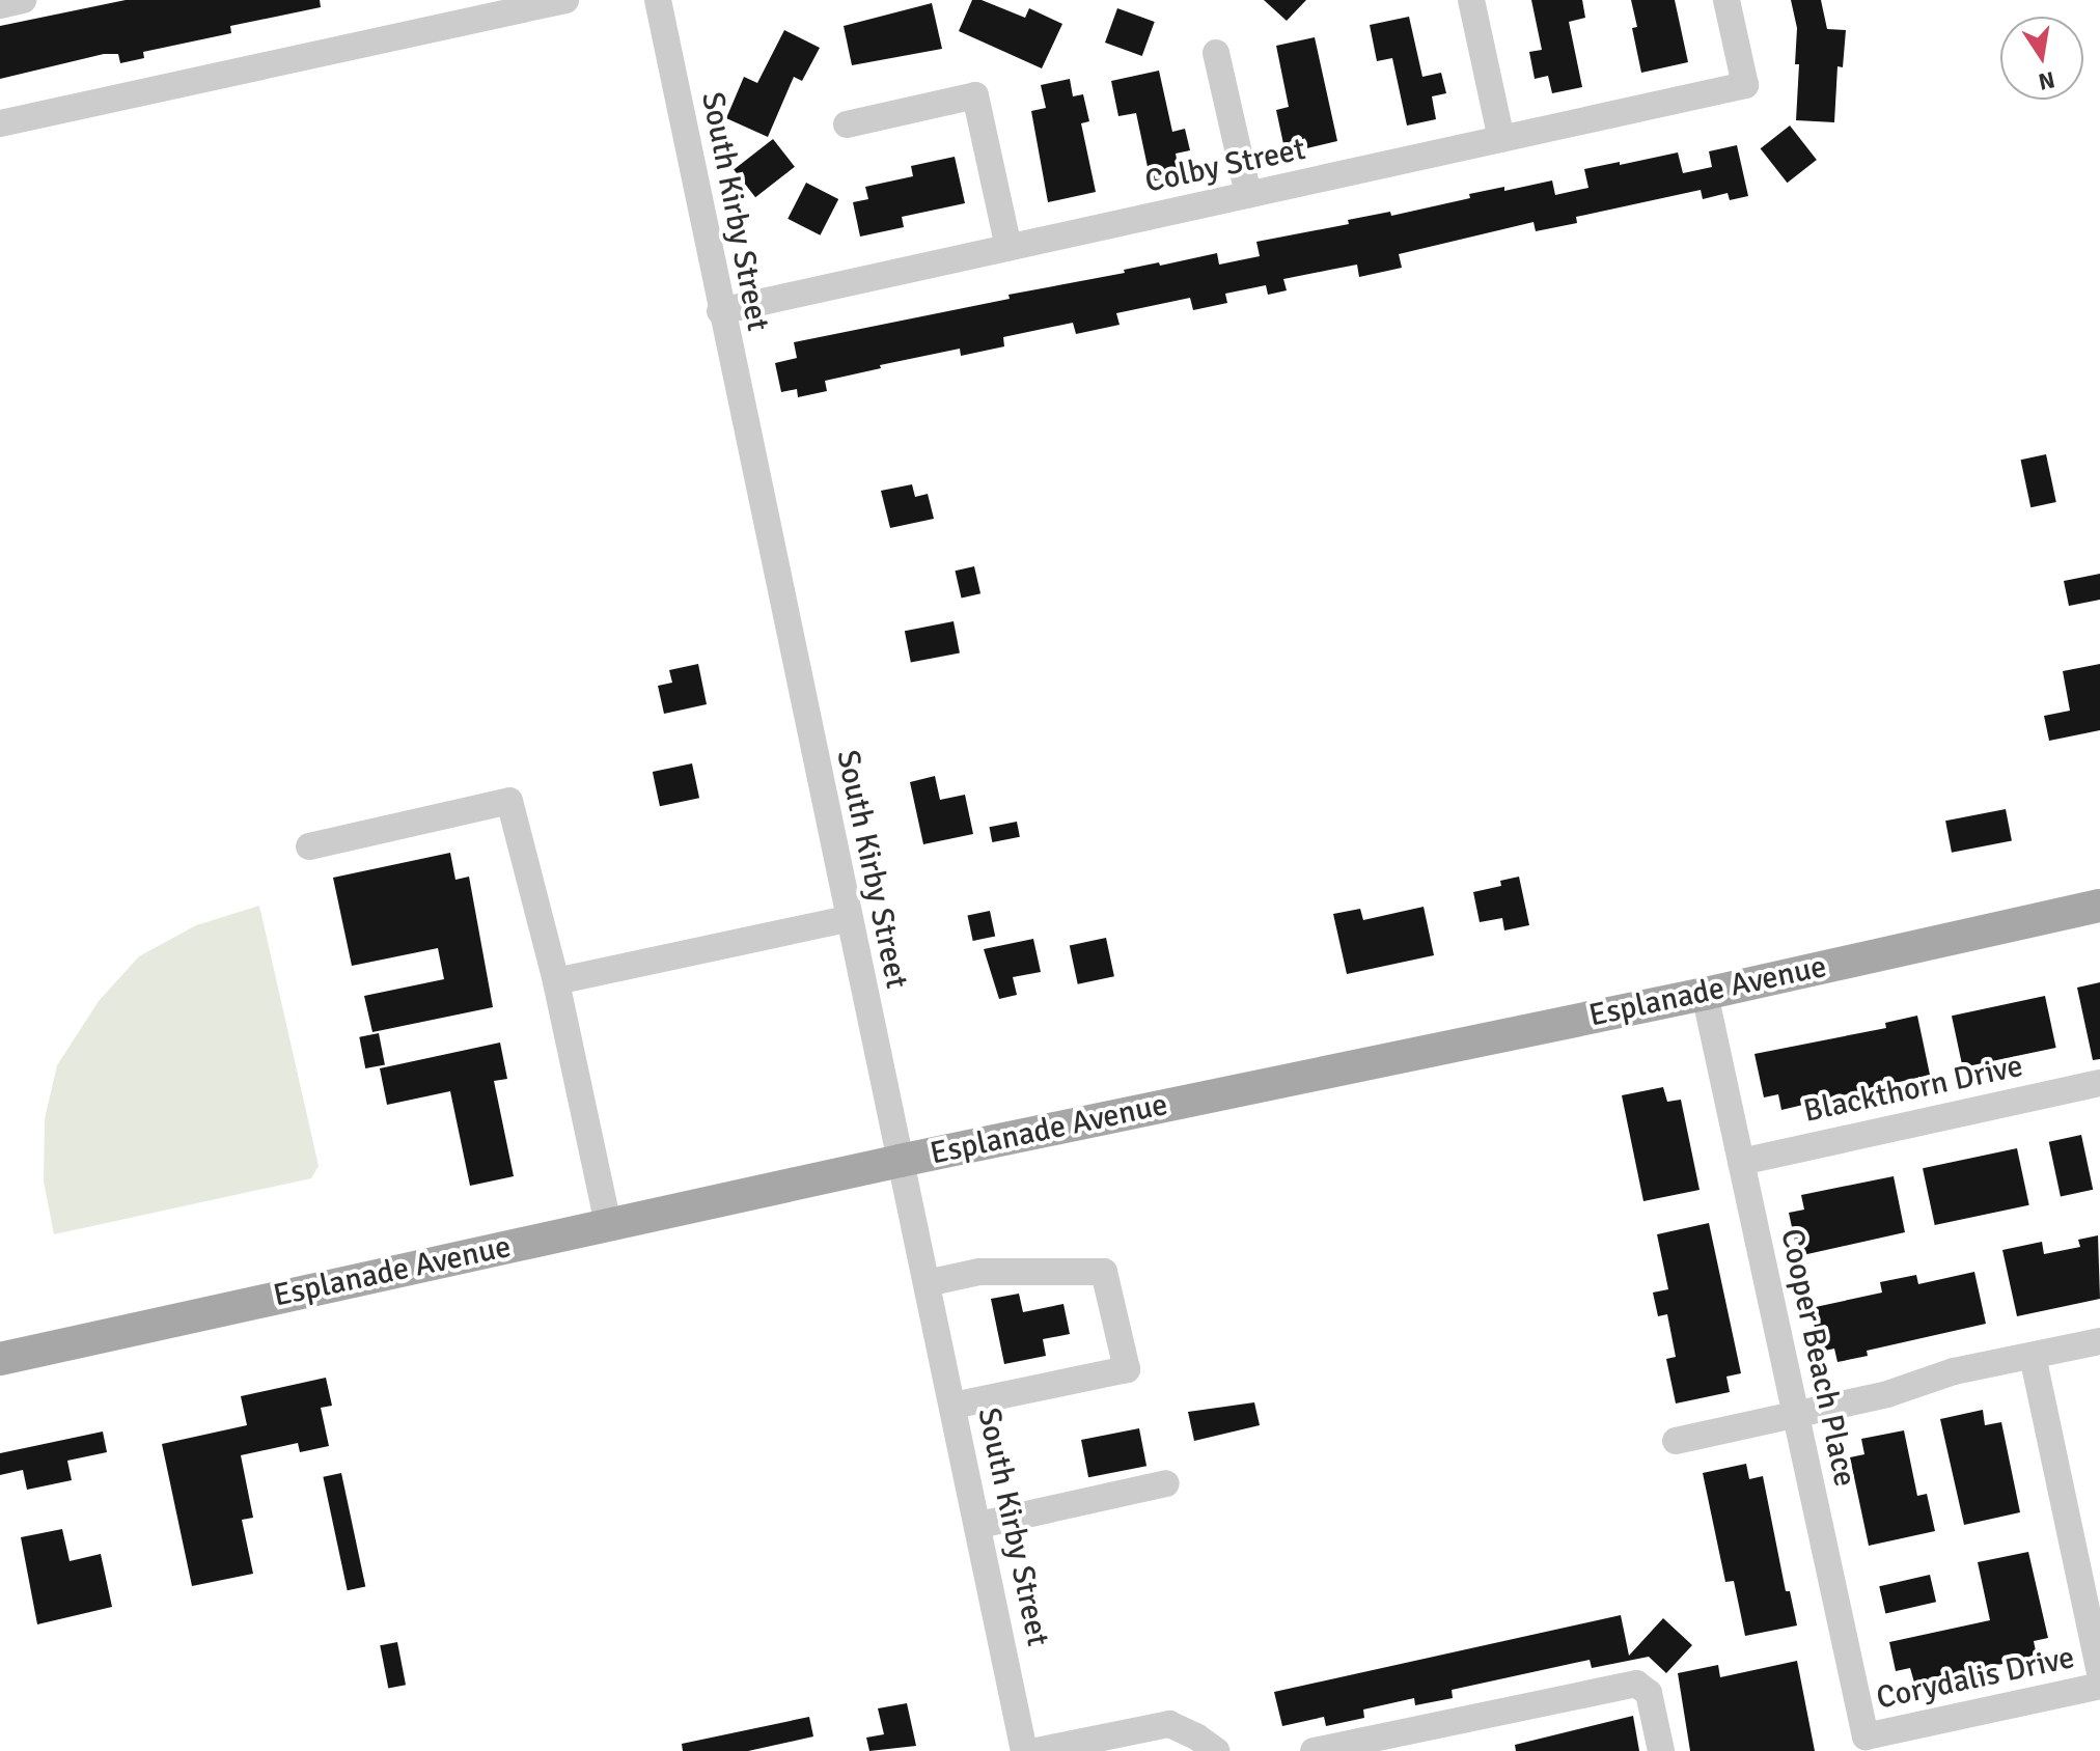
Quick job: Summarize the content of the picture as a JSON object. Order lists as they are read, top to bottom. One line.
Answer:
{"streets":{"main road":["Esplanade Avenue"],"street":["Colby Street","South Kirby Street","Blackthorn Drive","Cooper Beach Place","Corydalis Drive"]},"crossings":[["Colby Street","South Kirby Street"],["South Kirby Street","Esplanade Avenue"],["Esplanade Avenue","Cooper Beach Place"],["Blackthorn Drive","Cooper Beach Place"],["Cooper Beach Place","Corydalis Drive"]],"north":"bottom"}
